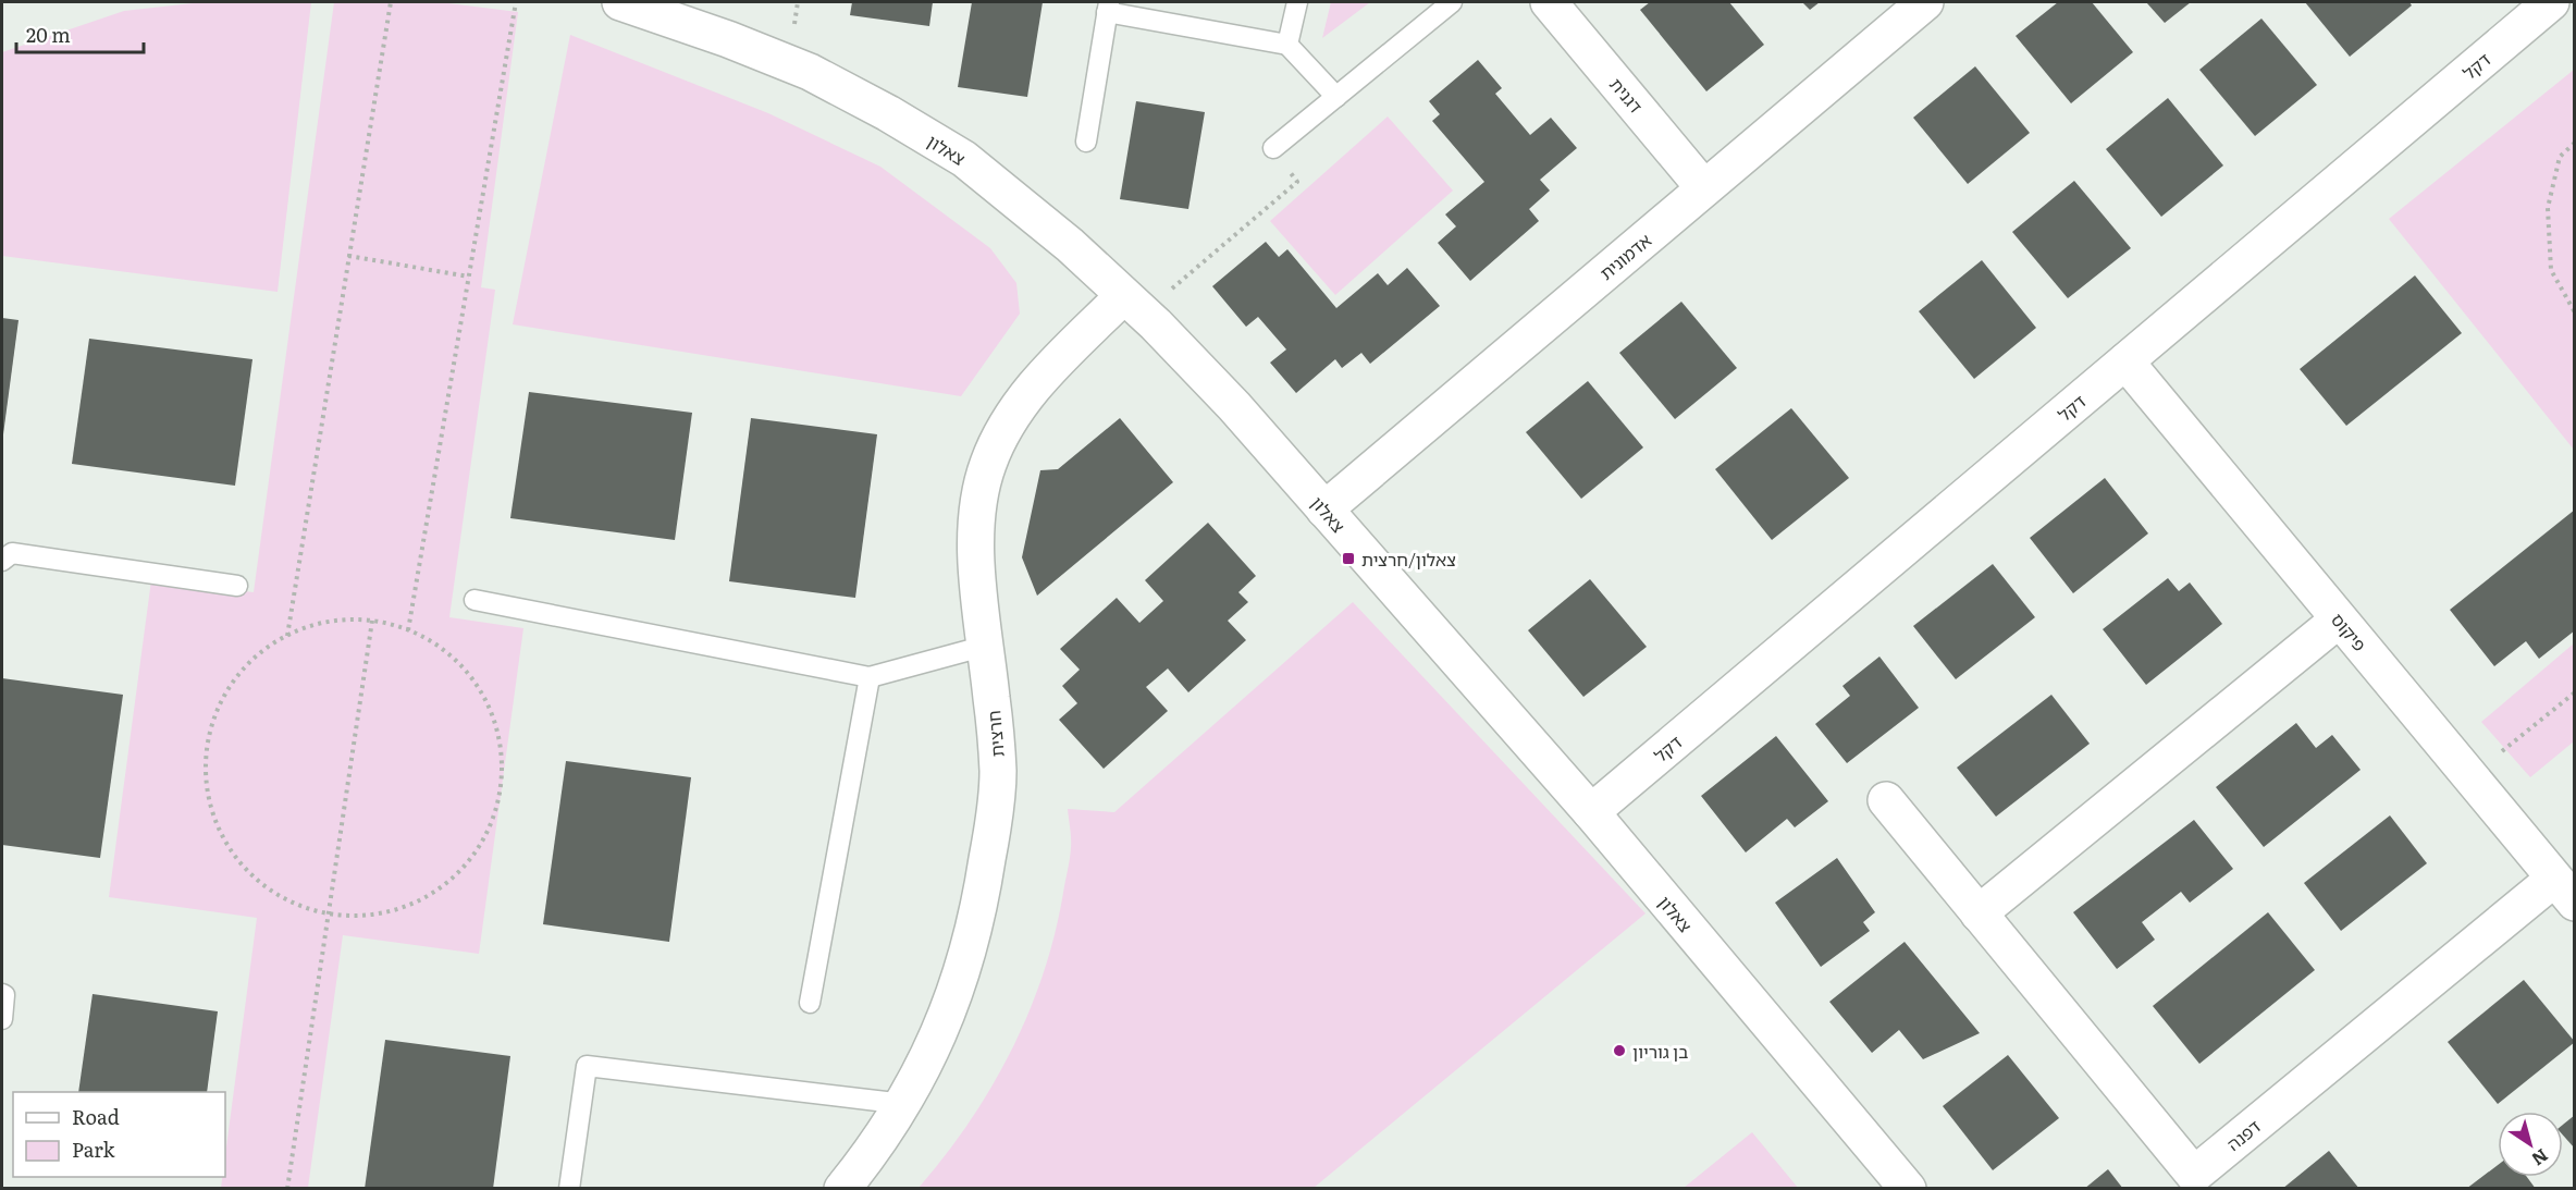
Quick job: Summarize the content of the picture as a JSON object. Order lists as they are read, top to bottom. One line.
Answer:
{"streets":{"street":["דקל","דגנית","צאלון","אדמונית","פיקוס","חרצית","דפנה"]},"crossings":[["דקל","צאלון"],["דקל","פיקוס"],["דגנית","אדמונית"],["צאלון","אדמונית"],["צאלון","חרצית"],["פיקוס","דפנה"]],"places":{"transit":["צאלון/חרצית"],"other":["בן גוריון"]},"legend":["Road","Park"],"scale_bar":"20 m","north":"bottom right"}
